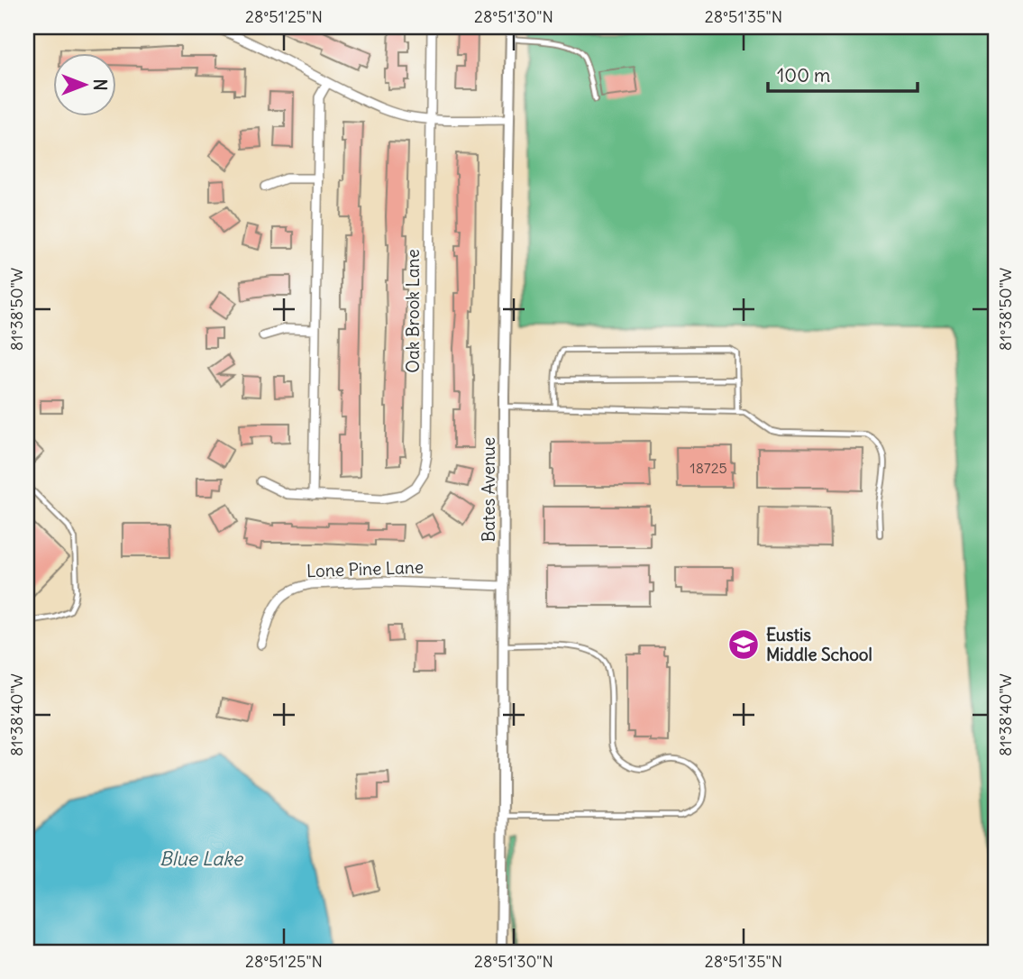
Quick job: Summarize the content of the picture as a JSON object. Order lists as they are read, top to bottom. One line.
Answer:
{"streets":{"street":["Oak Brook Lane","Bates Avenue","Lone Pine Lane"]},"crossings":[["Bates Avenue","Lone Pine Lane"]],"water":["Blue Lake"],"places":{"school or university":["Eustis Middle School"]},"house_numbers":["18725"],"scale_bar":"100 m","north":"right","coordinates":["28°51'25\"N","28°51'30\"N","28°51'35\"N","81°38'50\"W","81°38'40\"W"]}
